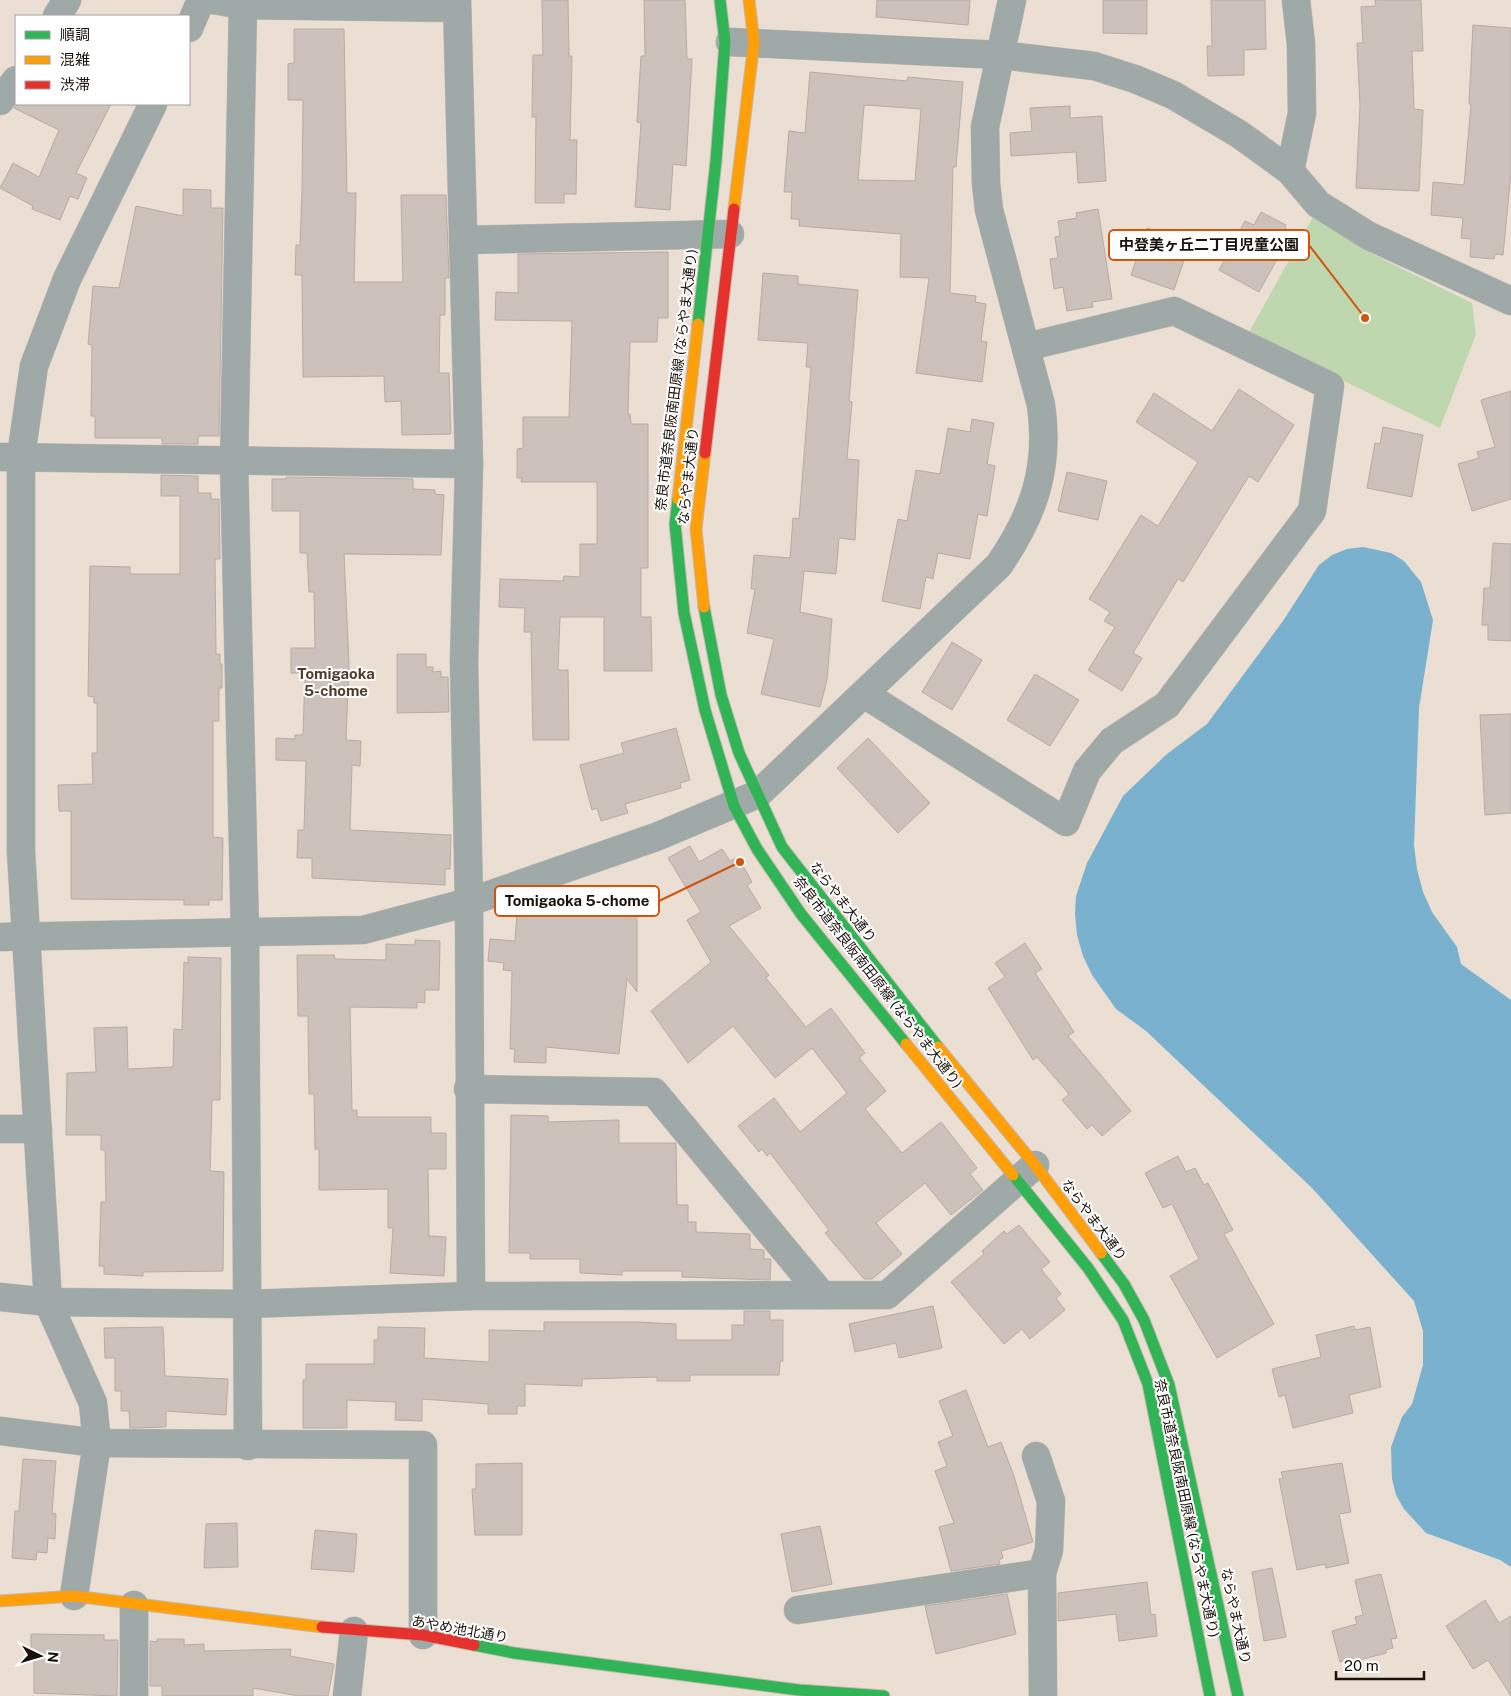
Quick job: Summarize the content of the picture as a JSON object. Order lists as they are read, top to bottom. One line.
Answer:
{"streets":{"street":["奈良市道奈良阪南田原線 (ならやま大通り)","ならやま大通り","あやめ池北通り"]},"crossings":[["奈良市道奈良阪南田原線 (ならやま大通り)","ならやま大通り"]],"districts":["Tomigaoka 5-chome"],"places":["中登美ヶ丘二丁目児童公園","Tomigaoka 5-chome"],"legend":["順調","混雑","渋滞"],"scale_bar":"20 m","north":"right"}
